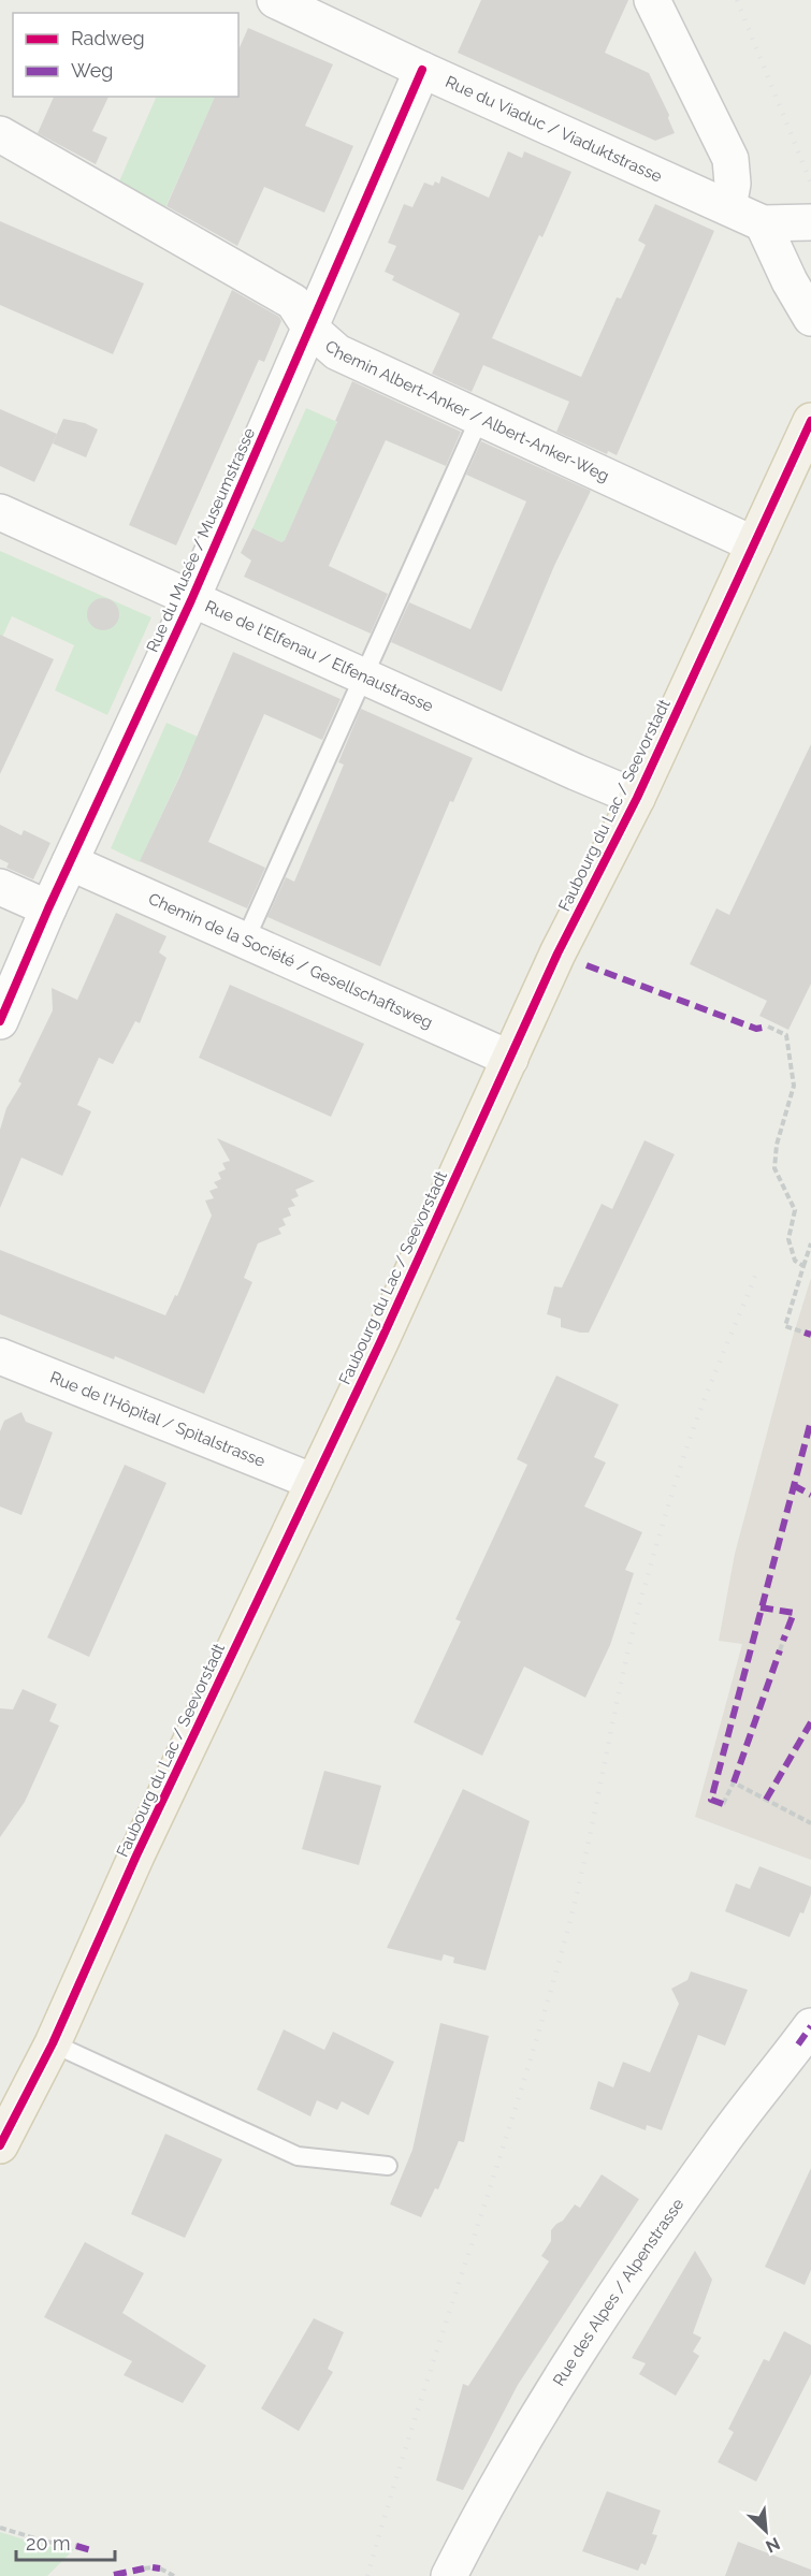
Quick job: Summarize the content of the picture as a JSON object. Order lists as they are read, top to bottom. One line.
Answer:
{"streets":{"main road":["Faubourg du Lac / Seevorstadt"],"street":["Rue du Viaduc / Viaduktstrasse","Chemin Albert-Anker / Albert-Anker-Weg","Rue du Musée / Museumstrasse","Rue de l'Elfenau / Elfenaustrasse","Chemin de la Société / Gesellschaftsweg","Rue de l'Hôpital / Spitalstrasse","Rue des Alpes / Alpenstrasse"]},"crossings":[["Rue du Viaduc / Viaduktstrasse","Rue du Musée / Museumstrasse"],["Chemin Albert-Anker / Albert-Anker-Weg","Rue du Musée / Museumstrasse"],["Chemin Albert-Anker / Albert-Anker-Weg","Faubourg du Lac / Seevorstadt"],["Rue du Musée / Museumstrasse","Rue de l'Elfenau / Elfenaustrasse"],["Rue du Musée / Museumstrasse","Chemin de la Société / Gesellschaftsweg"],["Rue de l'Elfenau / Elfenaustrasse","Faubourg du Lac / Seevorstadt"],["Faubourg du Lac / Seevorstadt","Chemin de la Société / Gesellschaftsweg"],["Faubourg du Lac / Seevorstadt","Rue de l'Hôpital / Spitalstrasse"]],"legend":["Radweg","Weg"],"scale_bar":"20 m","north":"bottom right"}
